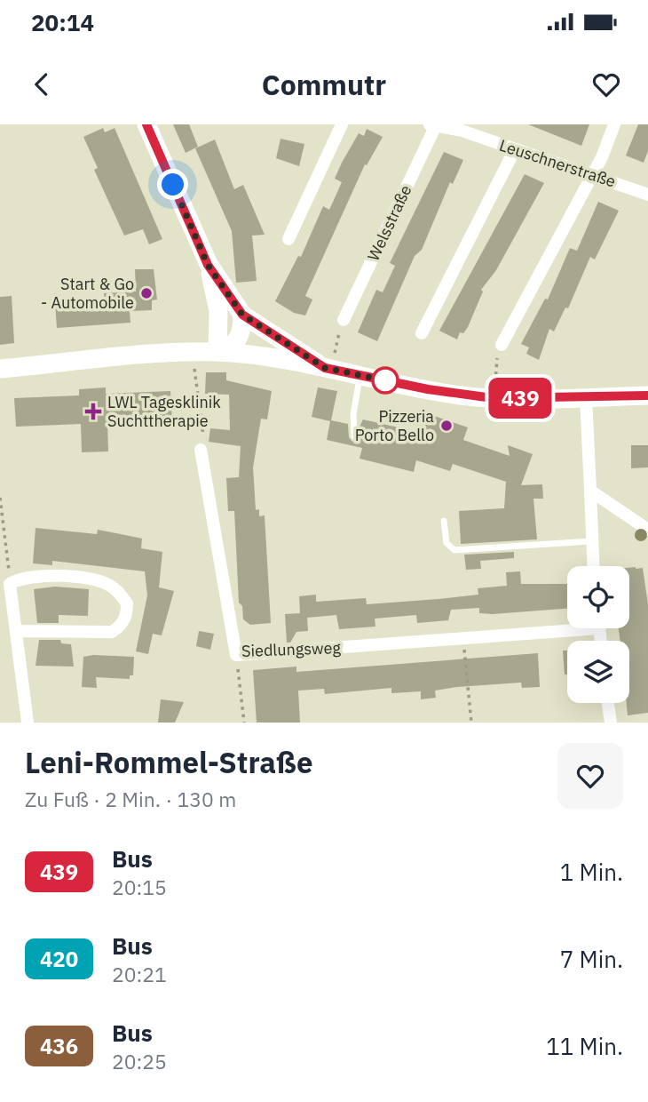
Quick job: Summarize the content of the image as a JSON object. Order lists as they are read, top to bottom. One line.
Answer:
{"streets":{"street":["Leuschnerstraße","Welsstraße","Siedlungsweg"]},"crossings":[["Leuschnerstraße","Welsstraße"]],"places":{"other":["Start & Go - Automobile","Pizzeria Porto Bello"],"health":["LWL Tagesklinik Suchttherapie"]},"lines":["bus line 439"],"page":{"status":"20:14","header":"Commutr","on_map":"439","heading":["Leni-Rommel-Straße","Zu Fuß · 2 Min. · 130 m"],"list":[{"mark":"439","name":"Bus","note":"20:15","value":"1 Min."},{"mark":"420","name":"Bus","note":"20:21","value":"7 Min."},{"mark":"436","name":"Bus","note":"20:25","value":"11 Min."}]}}
